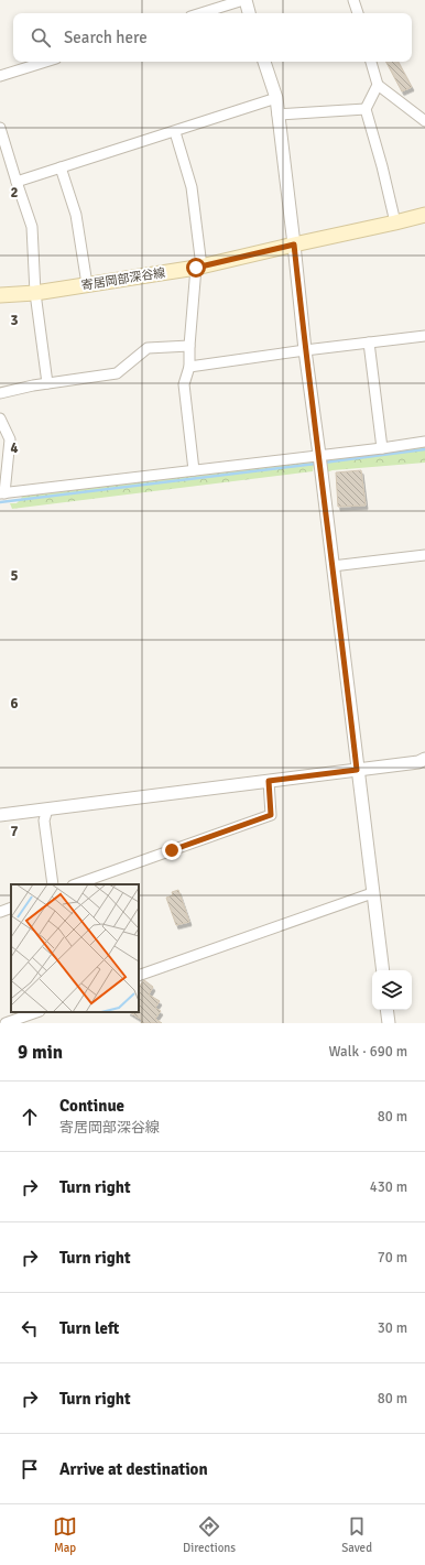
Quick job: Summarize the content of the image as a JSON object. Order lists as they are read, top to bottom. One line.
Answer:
{"streets":{"main road":["寄居岡部深谷線"]},"page":{"search":"Search here","heading":["9 min","Walk · 690 m"],"list":[["Continue","寄居岡部深谷線","80 m"],["Turn right","430 m"],["Turn right","70 m"],["Turn left","30 m"],["Turn right","80 m"],"Arrive at destination"],"nav":["Map","Directions","Saved"]},"grid":{"rows":["2","3","4","5","6","7"]}}
